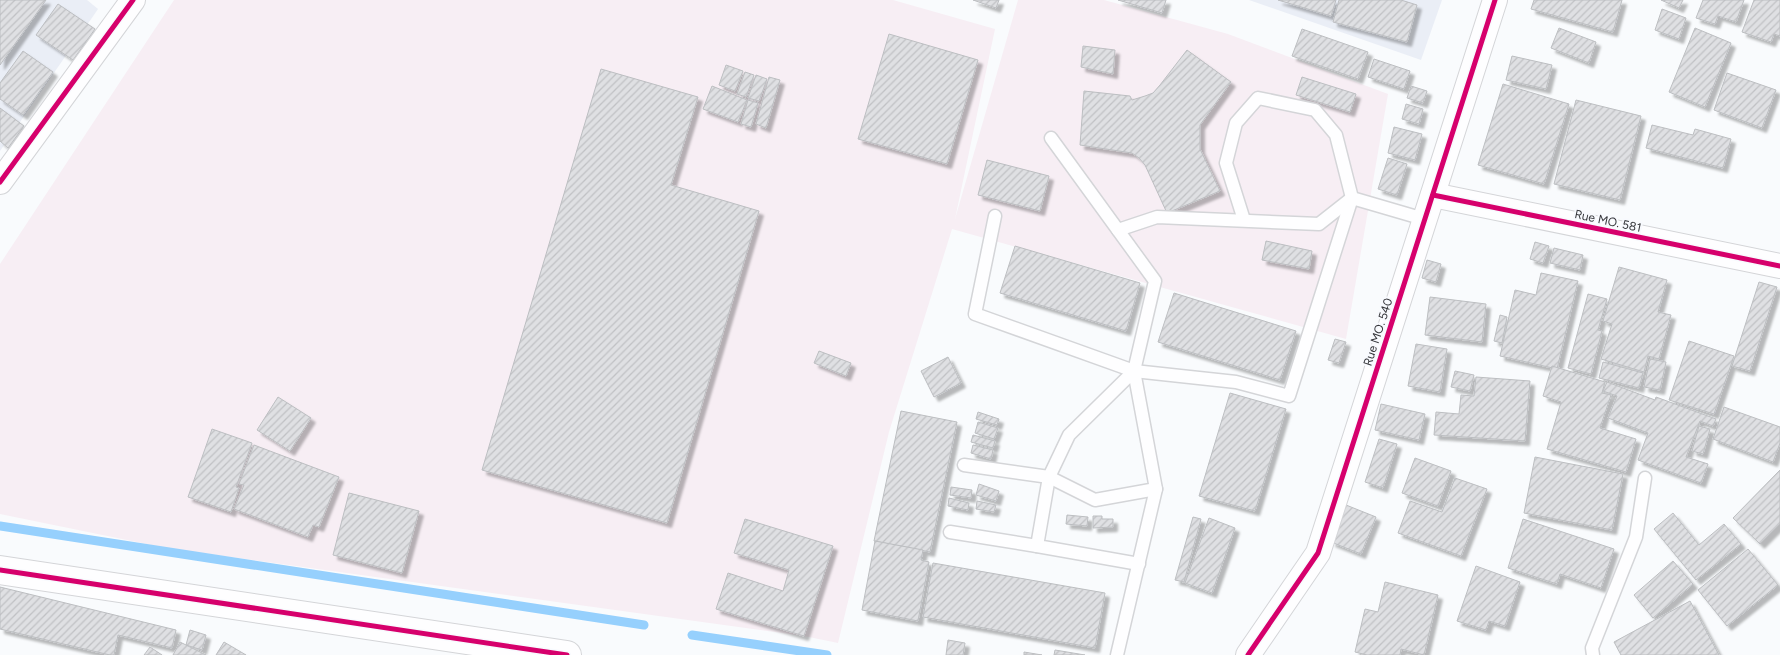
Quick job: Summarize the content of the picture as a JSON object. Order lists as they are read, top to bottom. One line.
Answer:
{"streets":{"street":["Rue MO. 581","Rue MO. 540"]},"crossings":[["Rue MO. 581","Rue MO. 540"]]}
